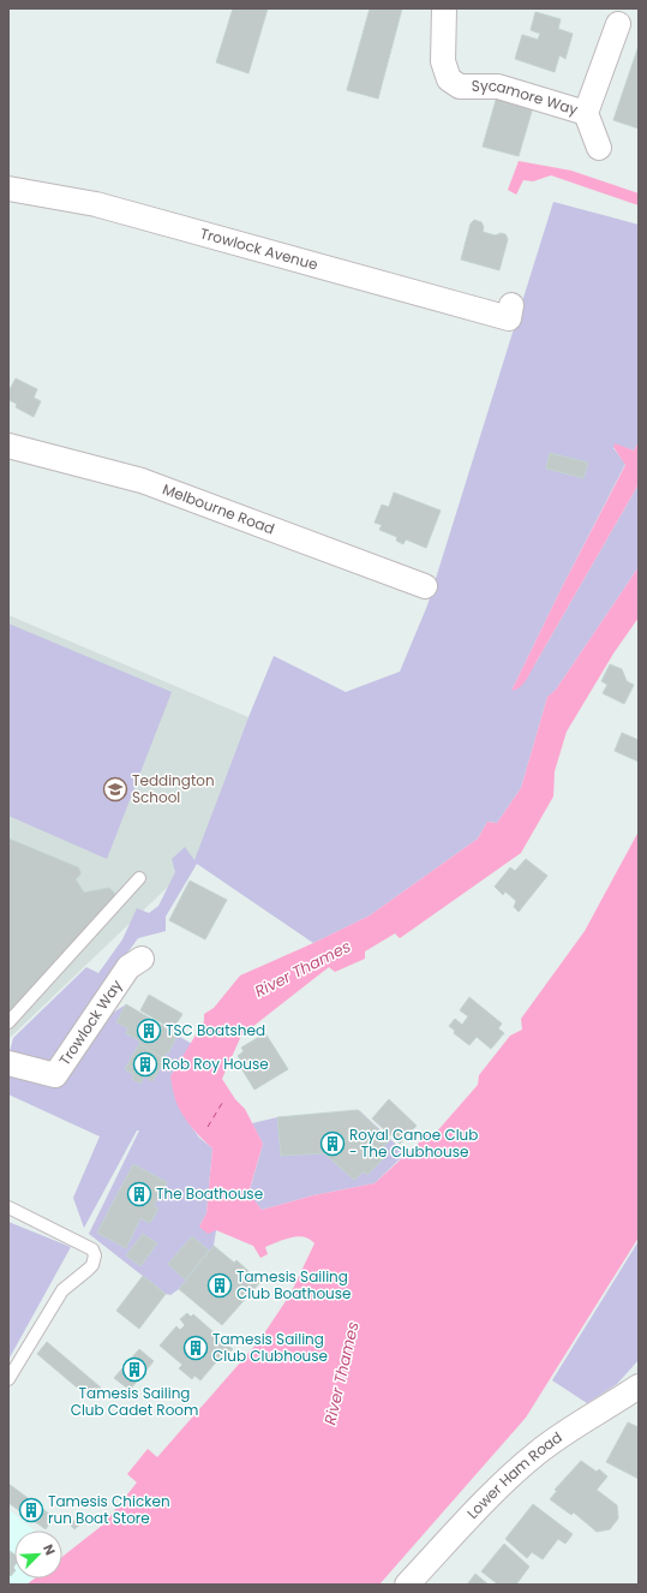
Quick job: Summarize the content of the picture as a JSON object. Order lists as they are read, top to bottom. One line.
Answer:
{"streets":{"street":["Sycamore Way","Trowlock Avenue","Melbourne Road","Trowlock Way","Lower Ham Road"]},"water":["River Thames"],"places":{"school or university":["Teddington School"],"building":["TSC Boatshed","Rob Roy House","Royal Canoe Club - The Clubhouse","The Boathouse","Tamesis Sailing Club Boathouse","Tamesis Sailing Club Clubhouse","Tamesis Sailing Club Cadet Room","Tamesis Chicken run Boat Store"]},"north":"top right"}
